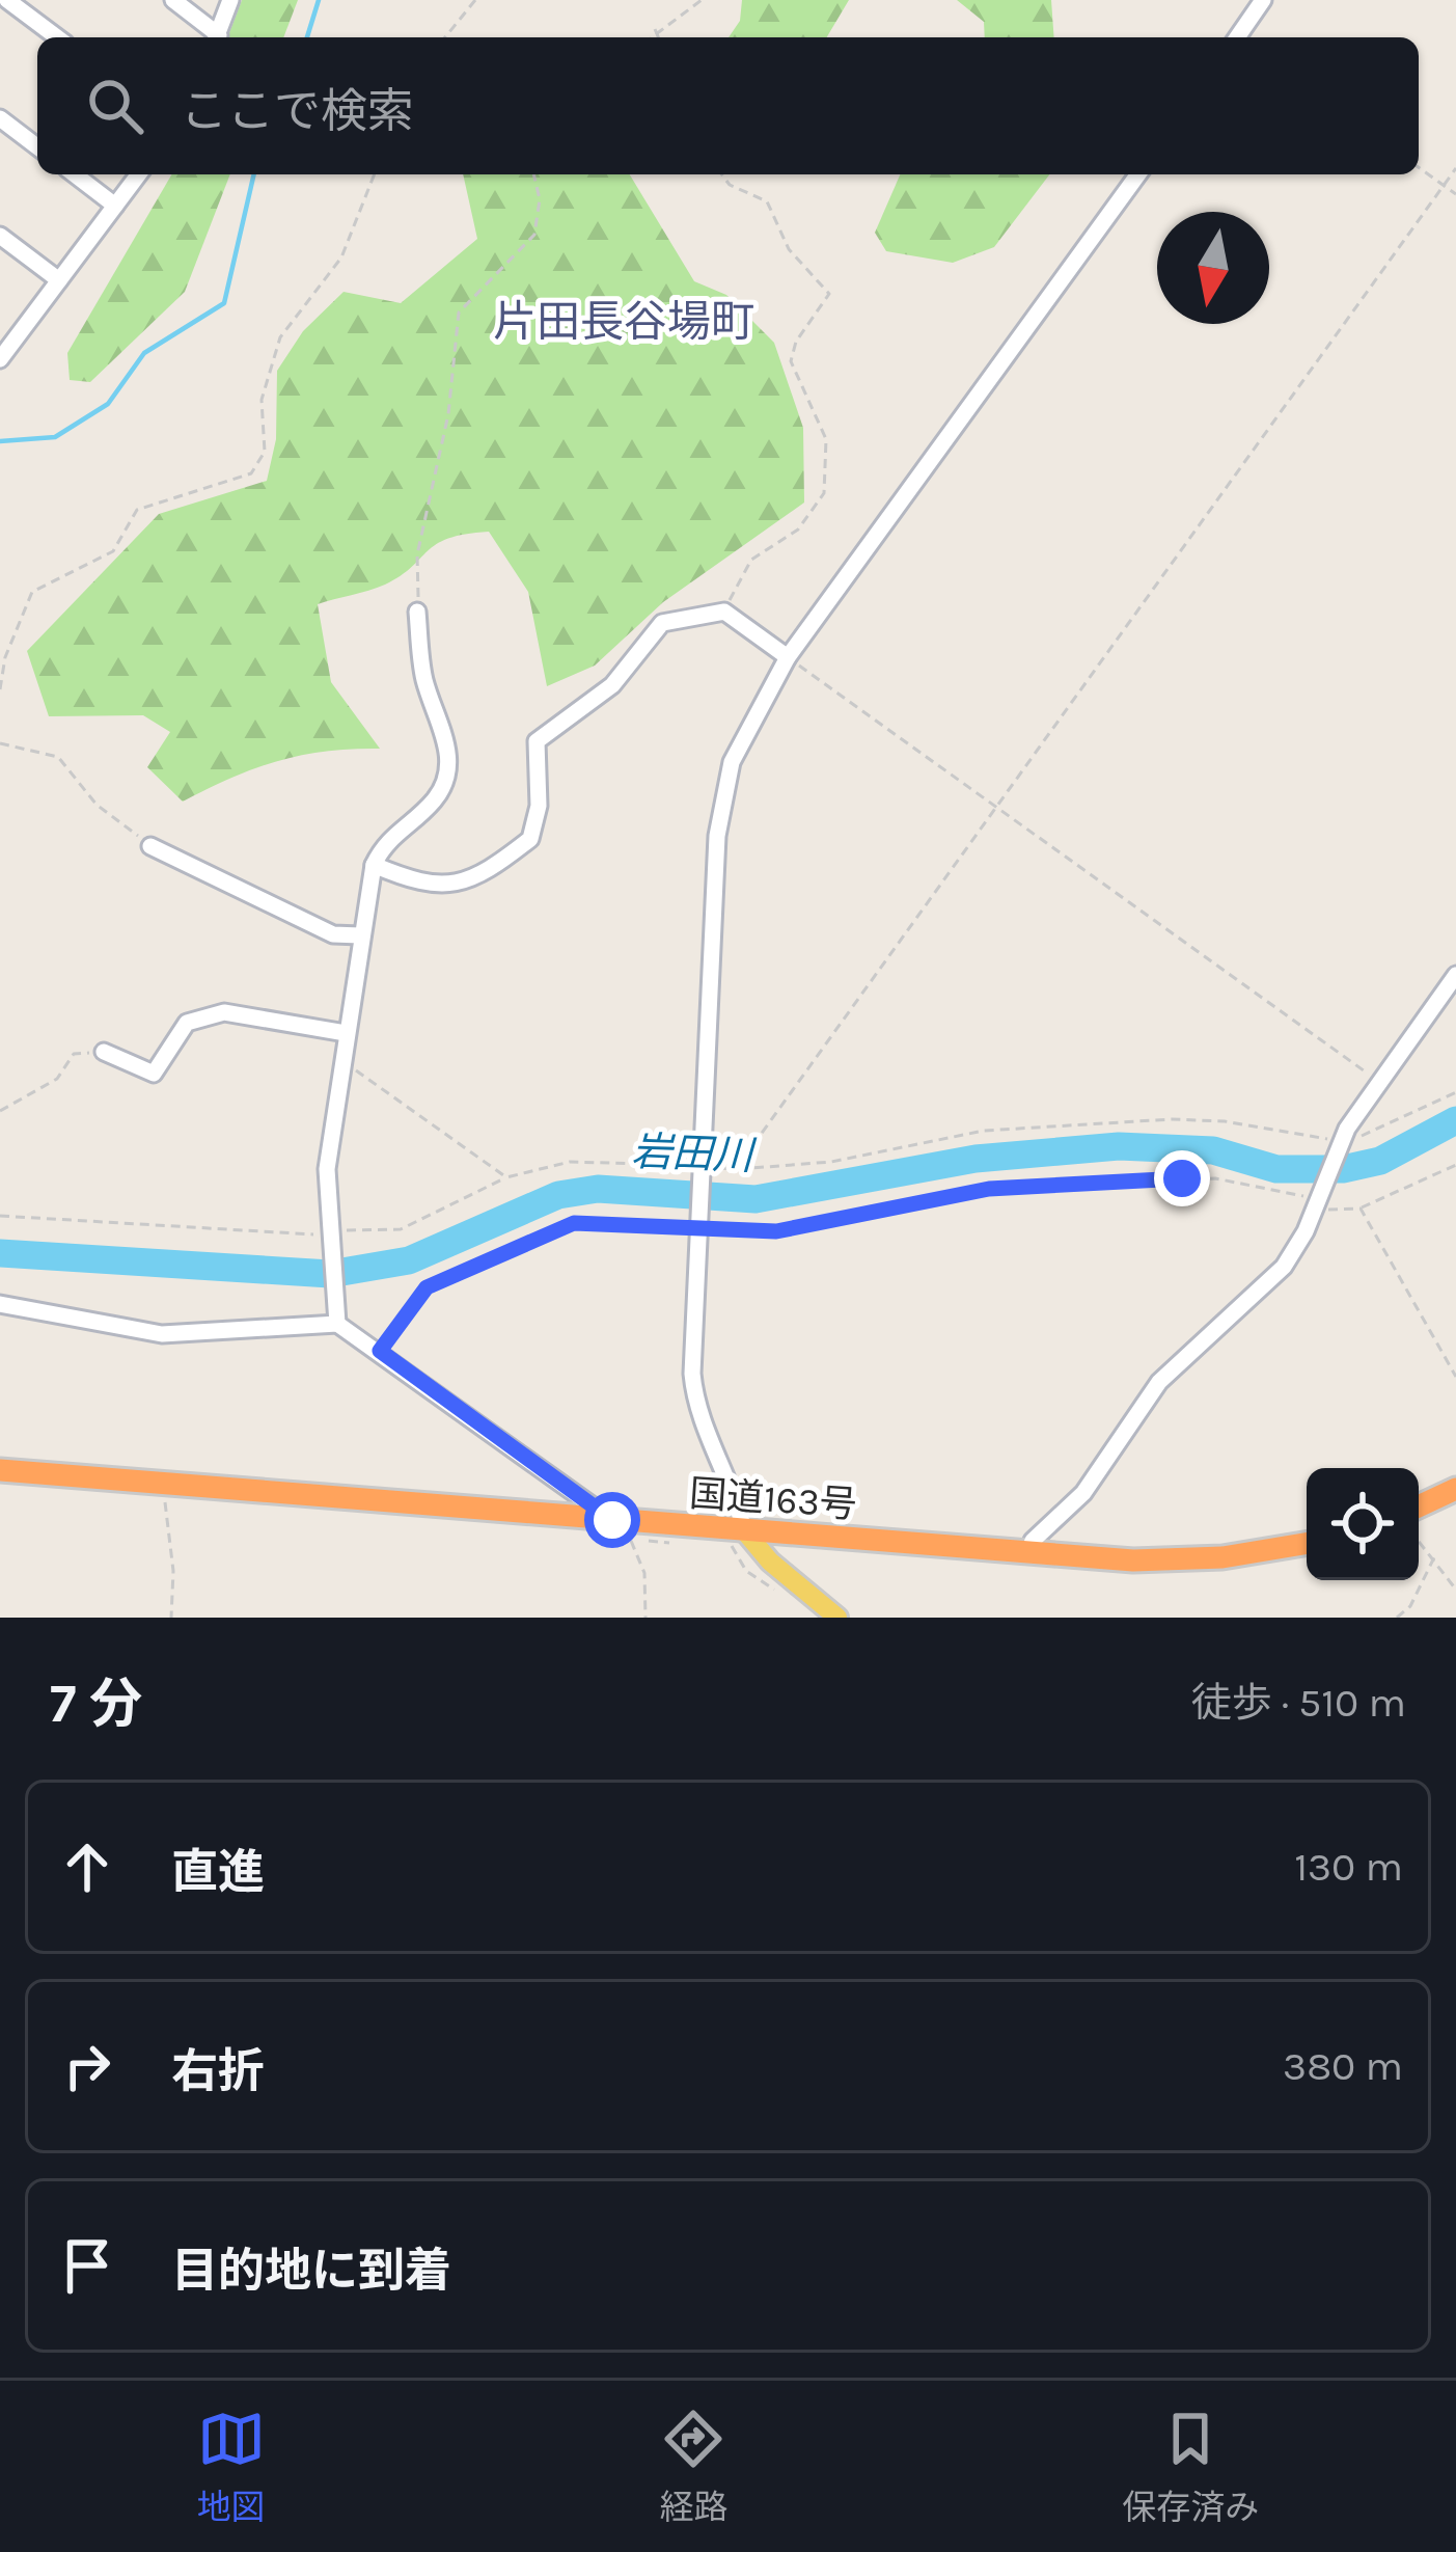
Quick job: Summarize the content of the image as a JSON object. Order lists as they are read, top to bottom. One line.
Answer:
{"streets":{"highway":["国道163号"]},"districts":["片田長谷場町"],"water":["岩田川"],"north":"bottom","page":{"search":"ここで検索","heading":["7 分","徒歩 · 510 m"],"list":[["直進","130 m"],["右折","380 m"],"目的地に到着"],"nav":["地図","経路","保存済み"]}}
